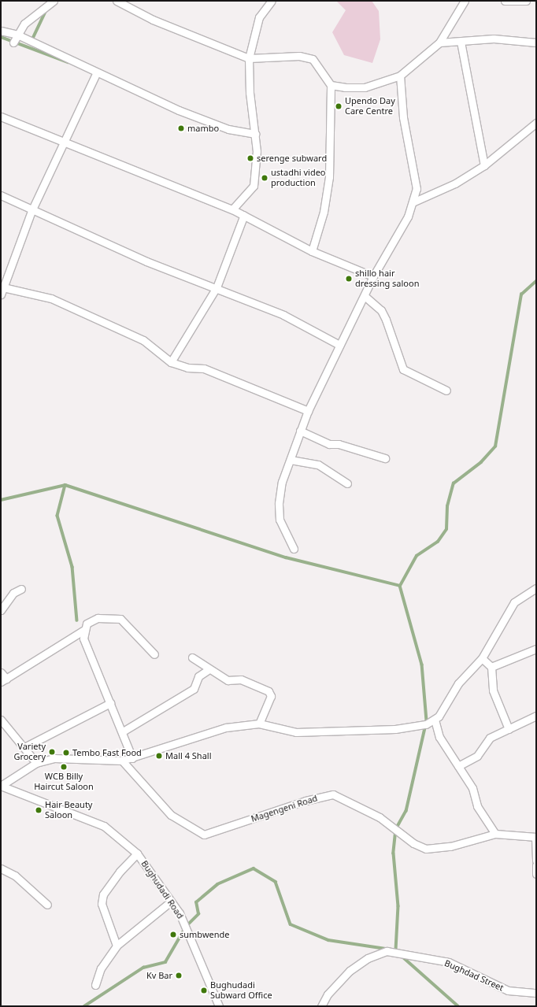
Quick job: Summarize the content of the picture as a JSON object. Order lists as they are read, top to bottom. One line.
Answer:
{"streets":{"street":["Magengeni Road","Bughudadi Road","Bughdad Street"]},"places":["Upendo Day Care Centre","mambo","serenge subward","ustadhi video production","shillo hair dressing saloon","Variety Grocery","Tembo Fast Food","Mall 4 Shall","WCB Billy Haircut Saloon","Hair Beauty Saloon","sumbwende","Kv Bar","Bughudadi Subward Office"]}
